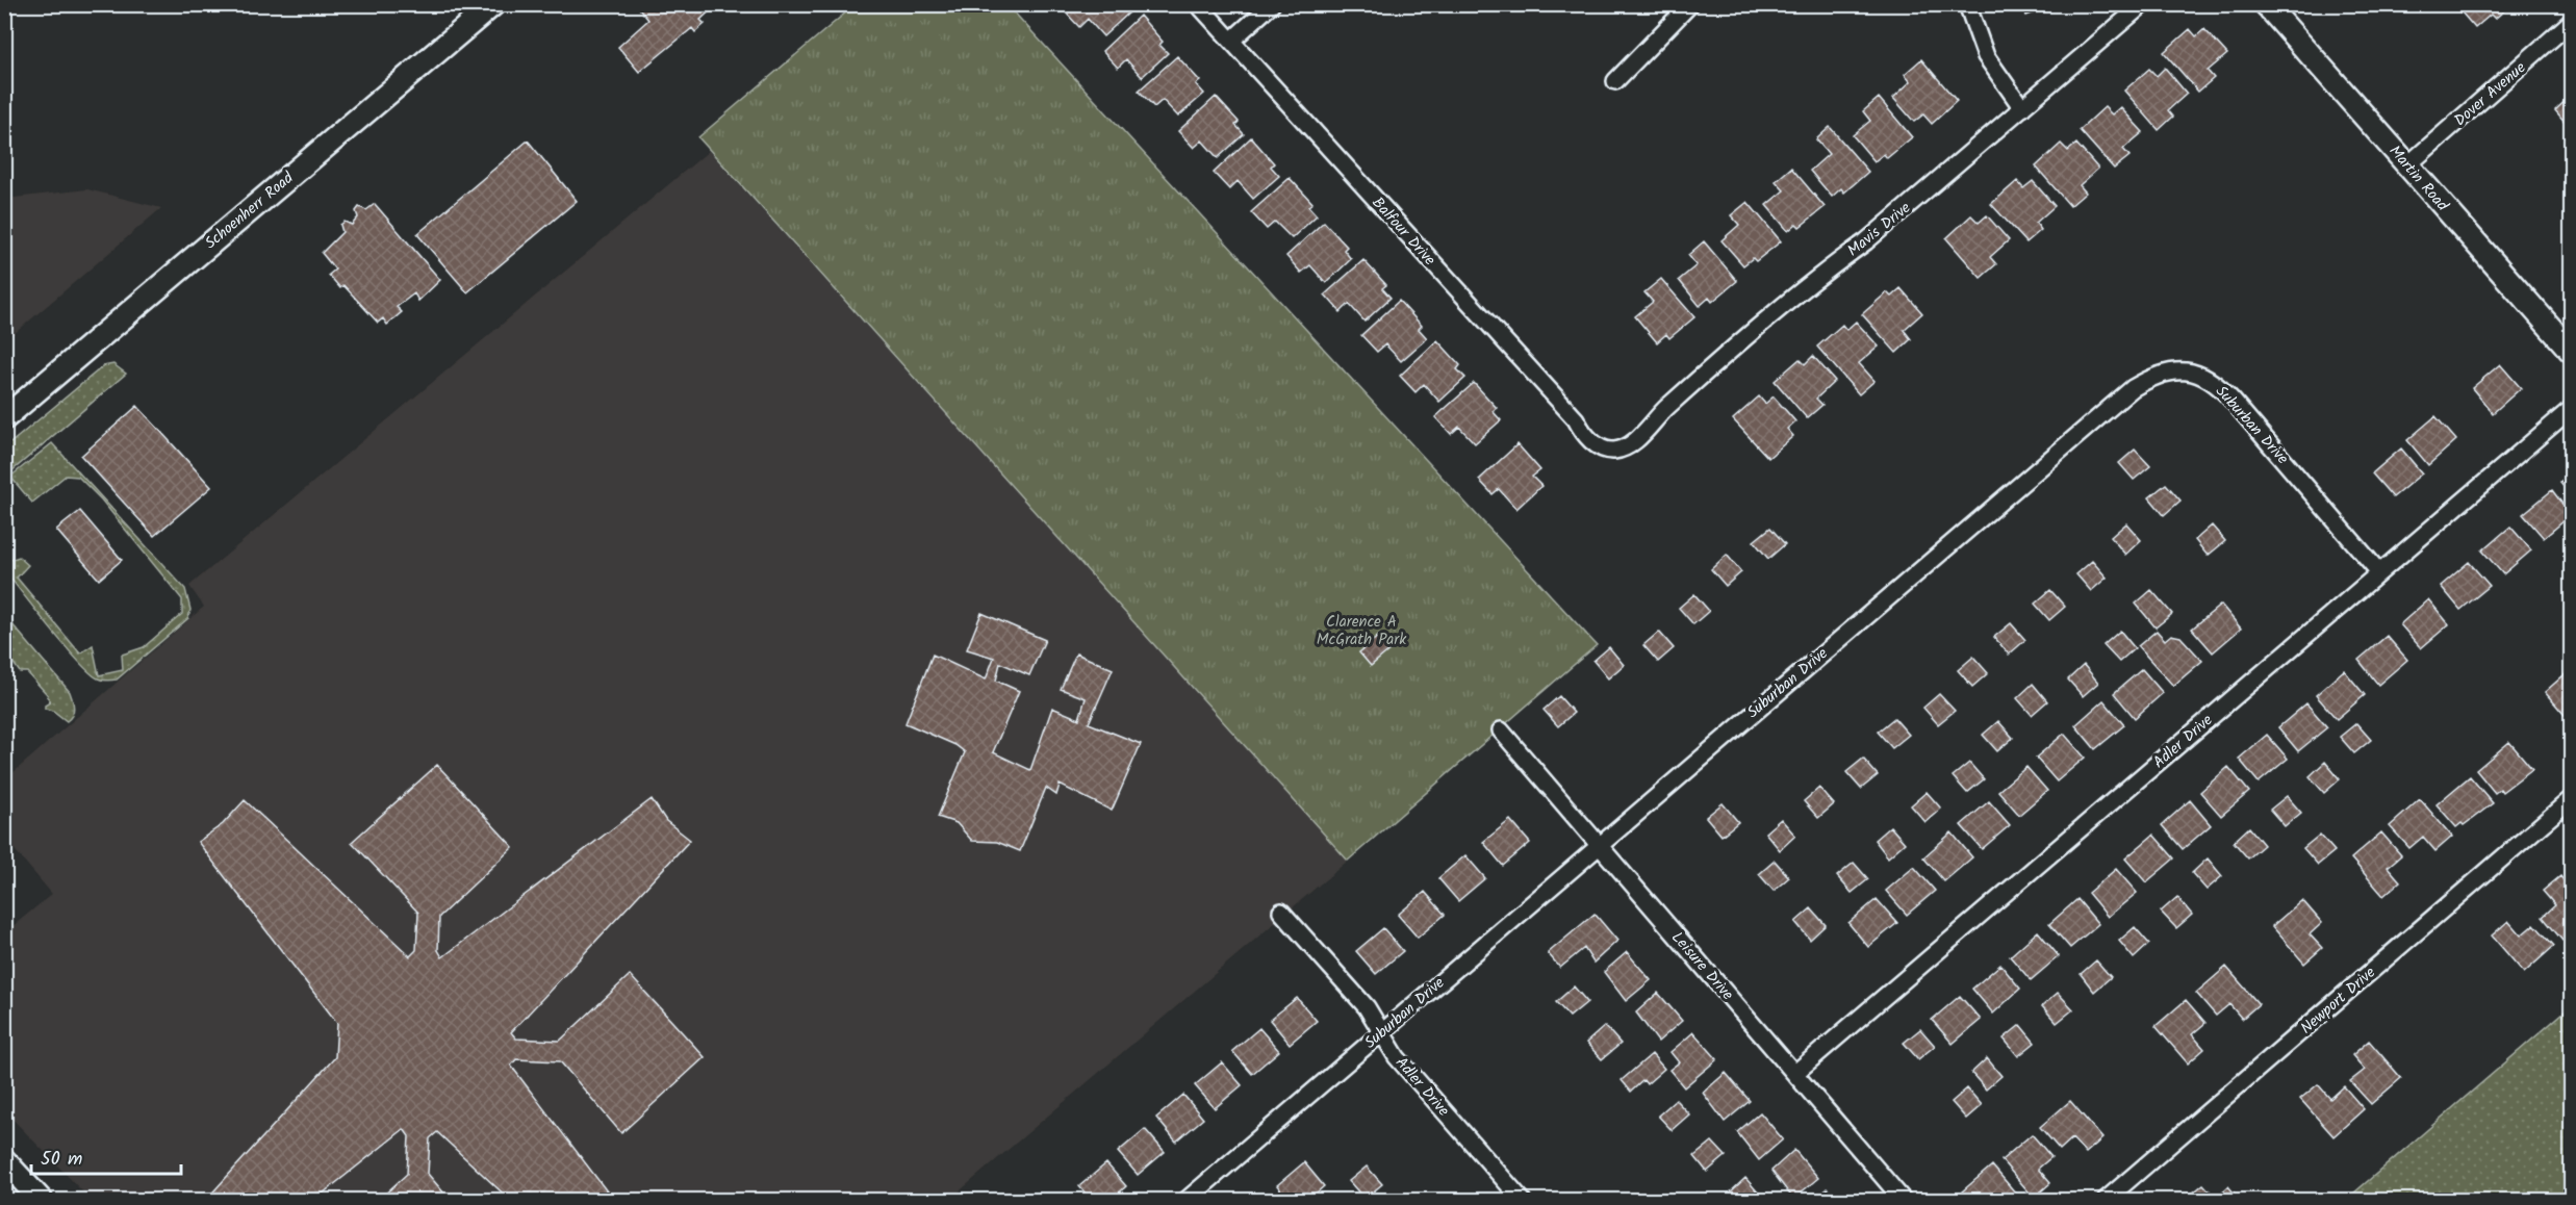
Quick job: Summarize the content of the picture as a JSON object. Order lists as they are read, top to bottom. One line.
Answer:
{"streets":{"main road":["Martin Road","Schoenherr Road"],"street":["Dover Avenue","Mavis Drive","Balfour Drive","Suburban Drive","Adler Drive","Leisure Drive","Newport Drive"]},"crossings":[["Dover Avenue","Martin Road"],["Mavis Drive","Balfour Drive"],["Suburban Drive","Adler Drive"],["Suburban Drive","Leisure Drive"],["Adler Drive","Leisure Drive"]],"parks":["Clarence A McGrath Park"],"scale_bar":"50 m"}
